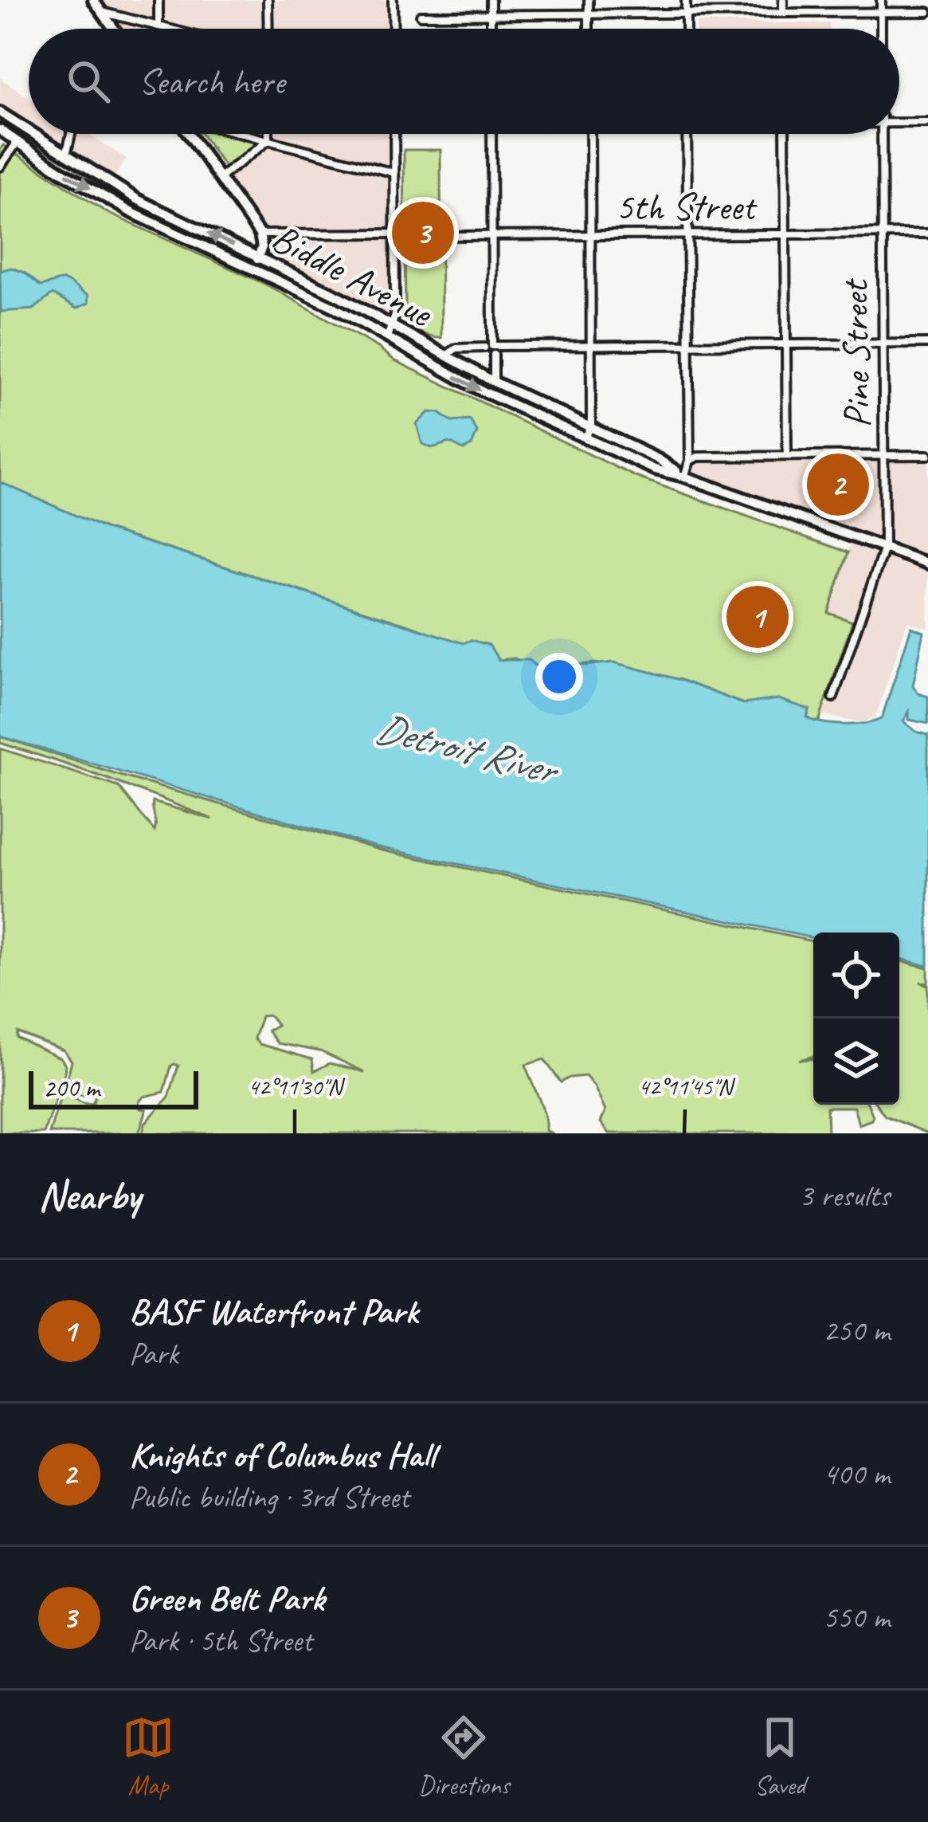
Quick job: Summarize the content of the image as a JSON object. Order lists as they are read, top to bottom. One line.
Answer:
{"streets":{"main road":["Biddle Avenue"],"street":["5th Street","Pine Street"]},"crossings":[["5th Street","Pine Street"],["Biddle Avenue","Pine Street"]],"water":["Detroit River"],"scale_bar":"200 m","page":{"search":"Search here","pins":["3","2","1"],"scale":"200 m","heading":["Nearby","3 results"],"list":[{"mark":"1","name":"BASF Waterfront Park","note":"Park","value":"250 m"},{"mark":"2","name":"Knights of Columbus Hall","note":"Public building · 3rd Street","value":"400 m"},{"mark":"3","name":"Green Belt Park","note":"Park · 5th Street","value":"550 m"}],"nav":["Map","Directions","Saved"]},"coordinates":["42°11'30\"N","42°11'45\"N"]}
